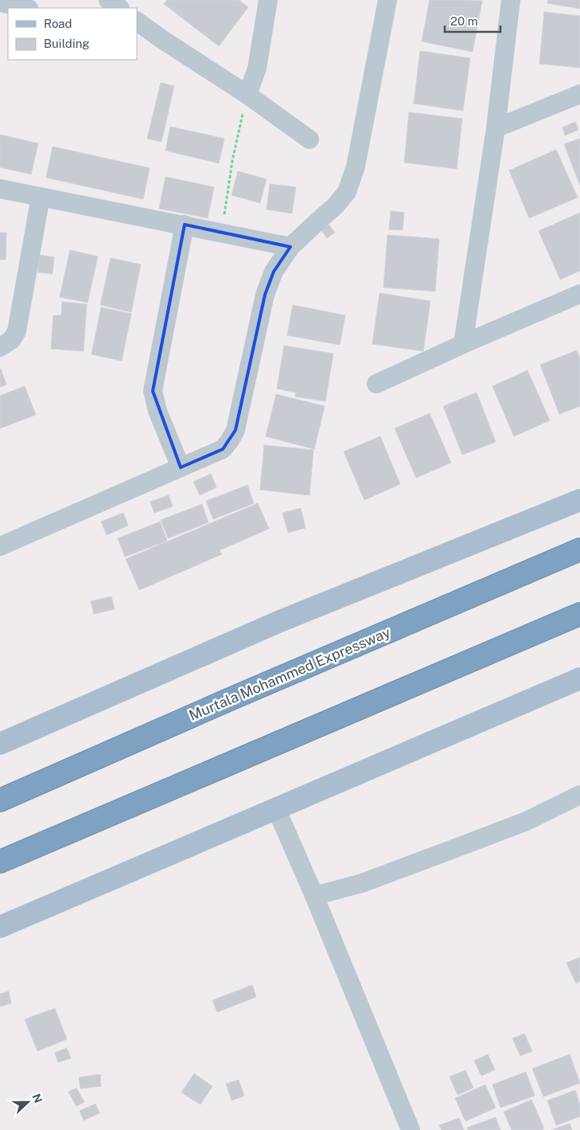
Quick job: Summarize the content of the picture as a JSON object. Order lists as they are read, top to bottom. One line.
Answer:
{"streets":{"highway":["Murtala Mohammed Expressway"]},"legend":["Road","Building"],"scale_bar":"20 m","north":"right"}
